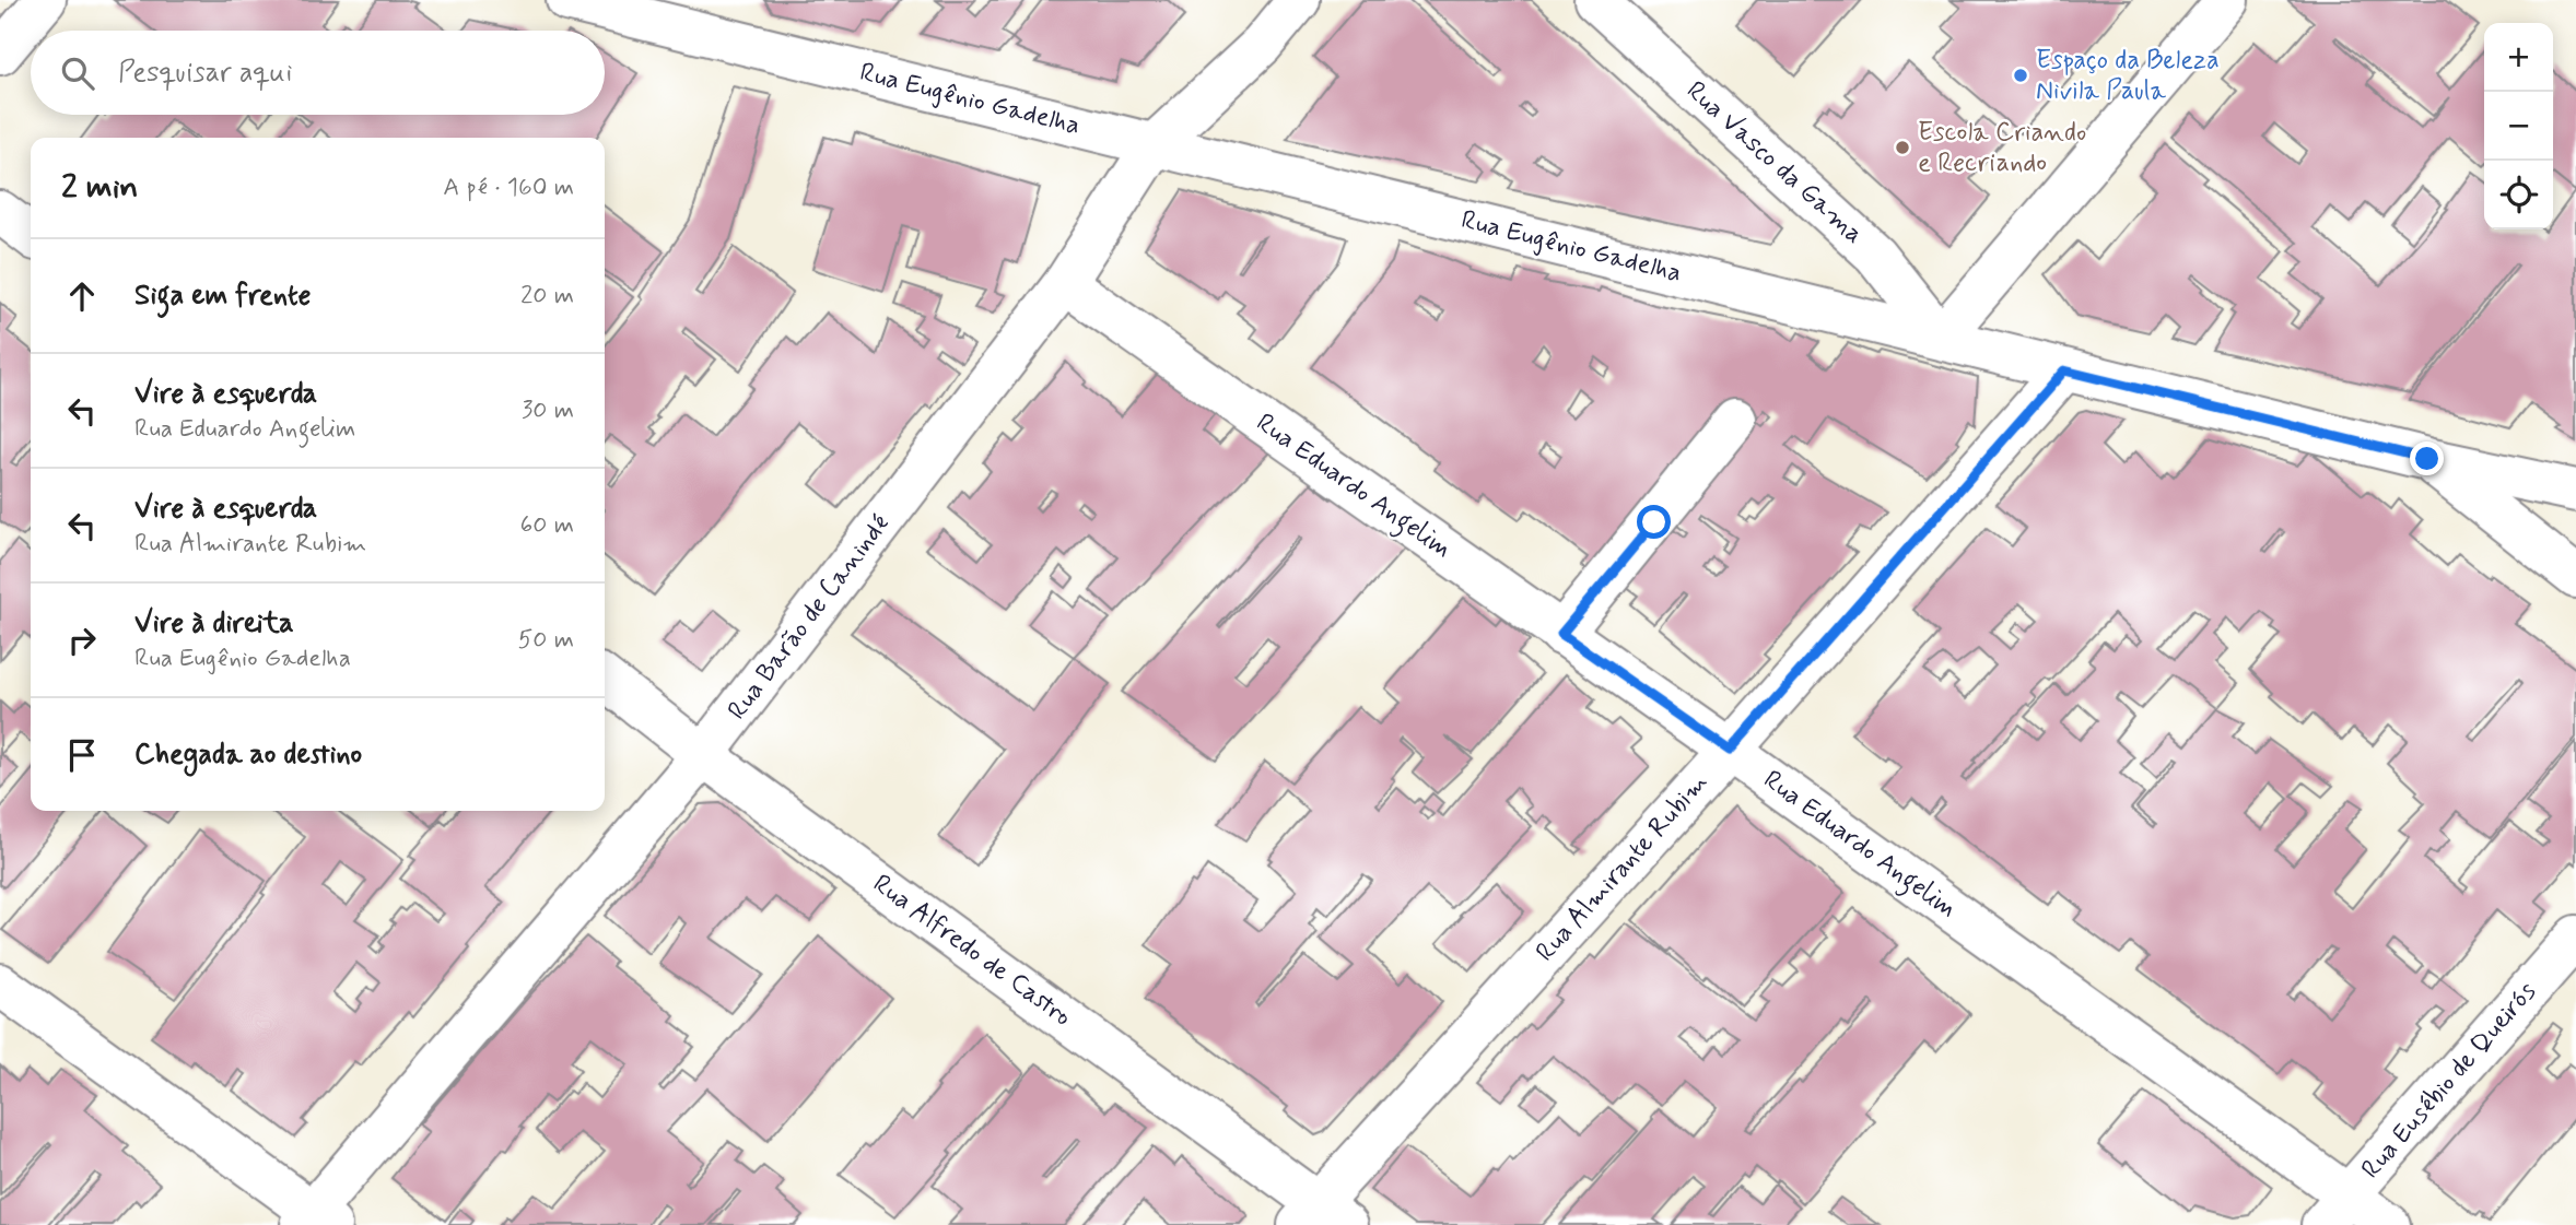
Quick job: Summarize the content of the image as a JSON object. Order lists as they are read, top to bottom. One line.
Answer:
{"streets":{"street":["Rua Eugênio Gadelha","Rua Vasco da Gama","Rua Eduardo Angelim","Rua Barão de Canindé","Rua Almirante Rubim","Rua Alfredo de Castro","Rua Eusébio de Queirós"]},"crossings":[["Rua Eugênio Gadelha","Rua Vasco da Gama"],["Rua Eugênio Gadelha","Rua Barão de Canindé"],["Rua Eugênio Gadelha","Rua Almirante Rubim"],["Rua Eduardo Angelim","Rua Barão de Canindé"],["Rua Eduardo Angelim","Rua Almirante Rubim"],["Rua Eduardo Angelim","Rua Eusébio de Queirós"],["Rua Barão de Canindé","Rua Alfredo de Castro"],["Rua Almirante Rubim","Rua Alfredo de Castro"]],"places":["Espaço da Beleza Nivila Paula","Escola Criando e Recriando"],"page":{"map_buttons":["+","−"],"search":"Pesquisar aqui","heading":["2 min","A pé · 160 m"],"list":[["Siga em frente","20 m"],["Vire à esquerda","Rua Eduardo Angelim","30 m"],["Vire à esquerda","Rua Almirante Rubim","60 m"],["Vire à direita","Rua Eugênio Gadelha","50 m"],"Chegada ao destino"]}}
